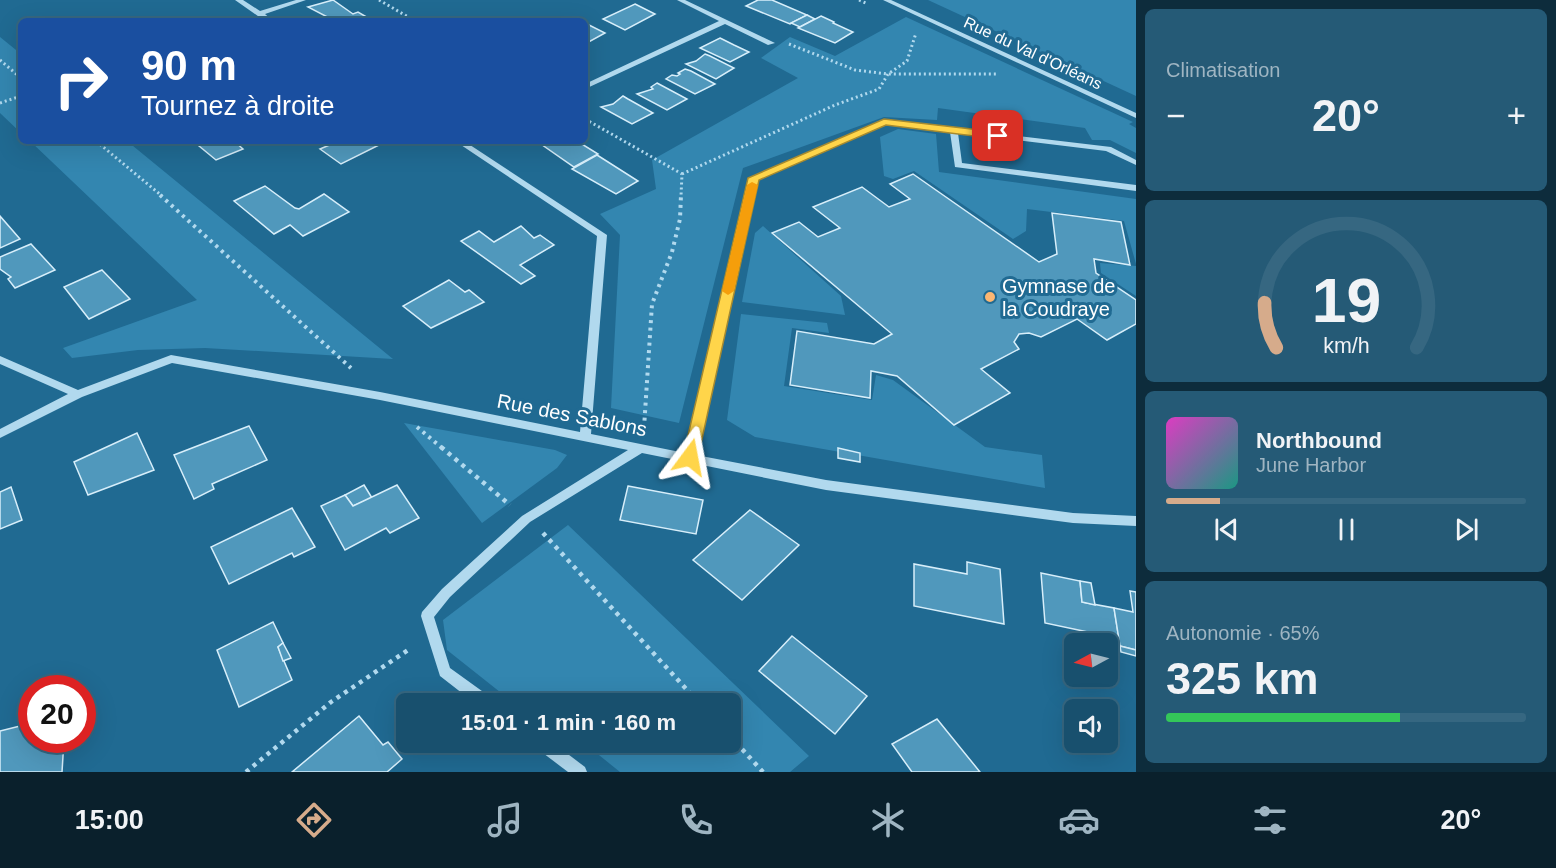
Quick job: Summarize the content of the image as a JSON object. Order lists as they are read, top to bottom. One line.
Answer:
{"streets":{"street":["Rue du Val d'Orléans","Rue des Sablons"]},"places":["Gymnase de la Coudraye"],"north":"left","page":{"tile":["Climatisation",["Autonomie · 65%","325 km"]],"turn":["90 m","Tournez à droite"],"heat":["−","20°","+"],"song":["Northbound","June Harbor"],"limit":"20","trip":"15:01 · 1 min · 160 m","tabs":["15:00","20°"],"gauge":["19","km/h"]}}
